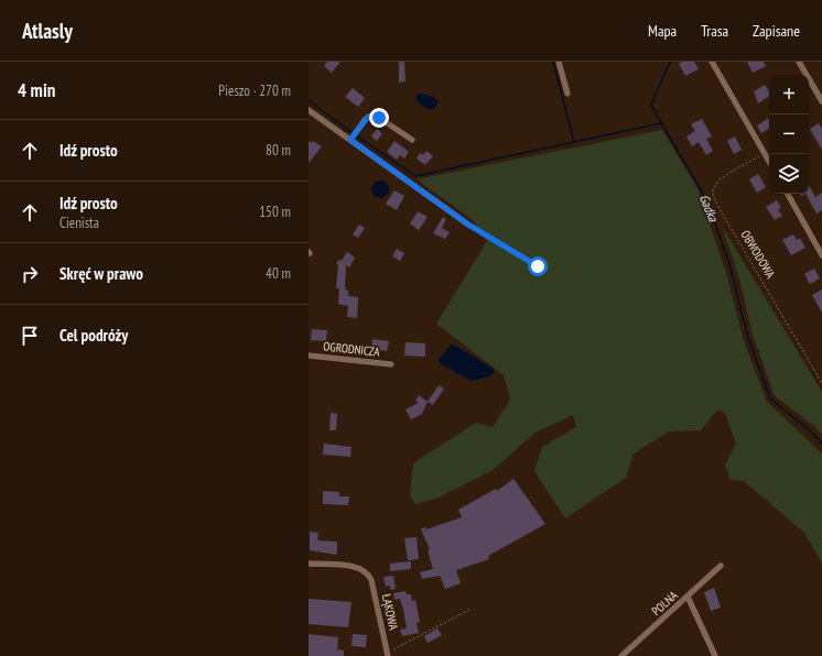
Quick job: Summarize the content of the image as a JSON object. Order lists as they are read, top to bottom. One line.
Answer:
{"streets":{"street":["OGRODNICZA","POLNA","ŁĄKOWA"],"path":["OBWODOWA"]},"water":["Gadka"],"page":{"header":"Atlasly","nav":["Mapa","Trasa","Zapisane"],"heading":["4 min","Pieszo · 270 m"],"map_buttons":["+","−"],"list":[["Idź prosto","80 m"],["Idź prosto","Cienista","150 m"],["Skręć w prawo","40 m"],"Cel podróży"]}}
